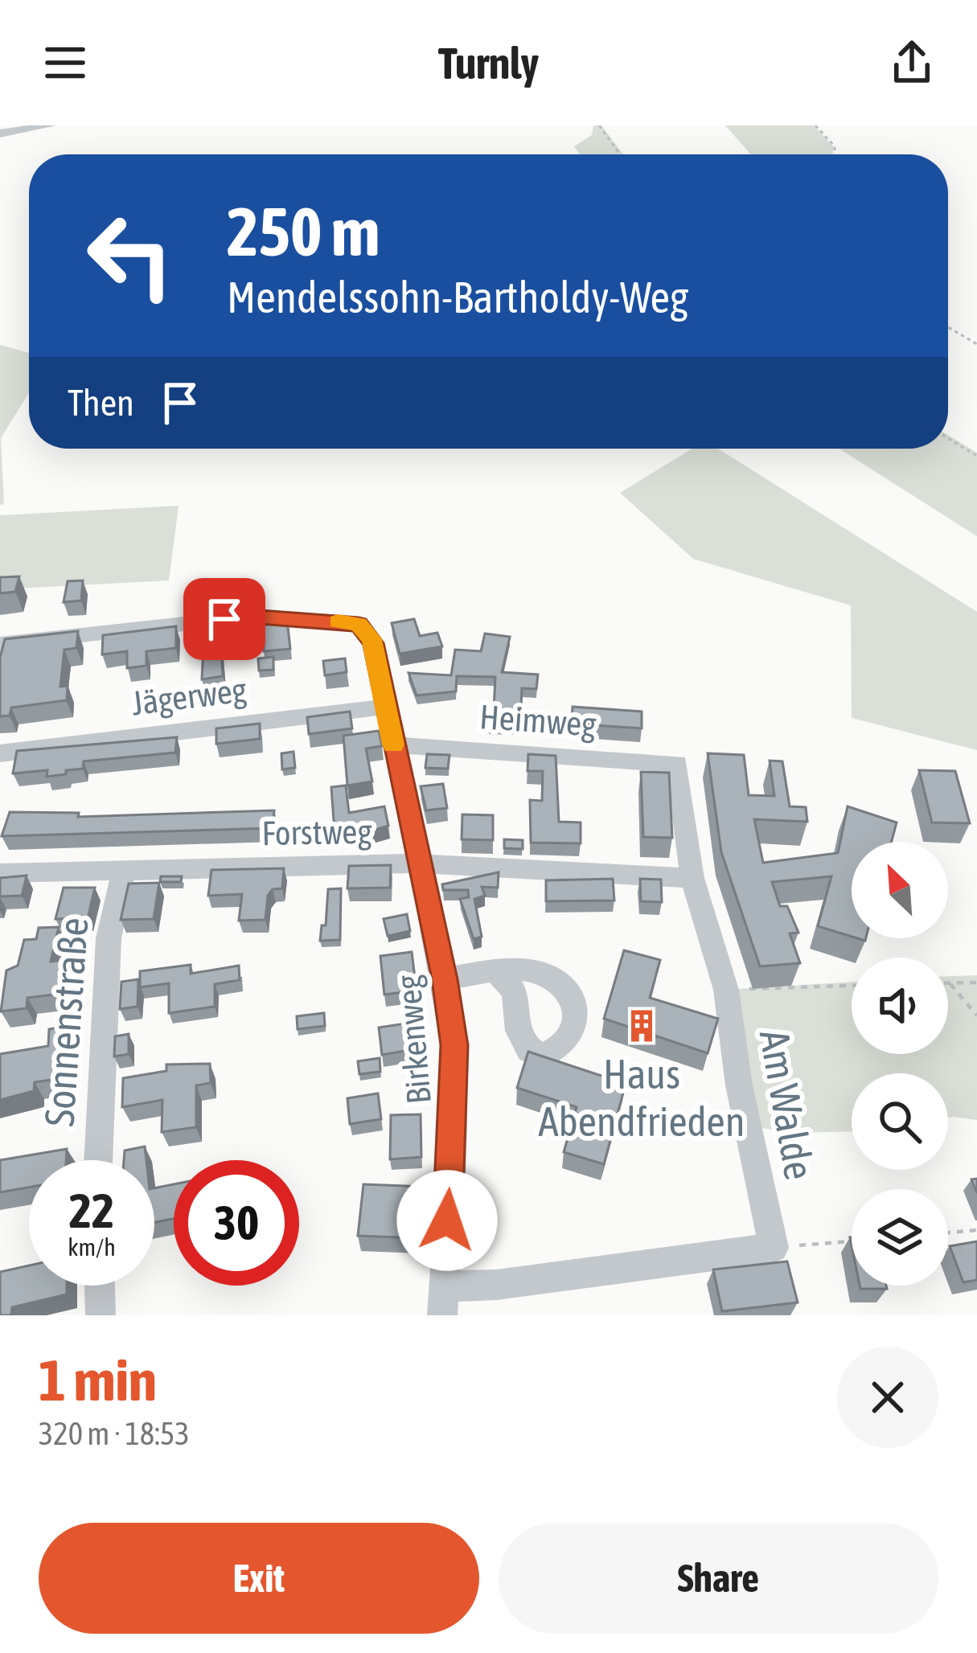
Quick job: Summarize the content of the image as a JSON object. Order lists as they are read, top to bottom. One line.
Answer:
{"streets":{"street":["Jägerweg","Heimweg","Forstweg","Sonnenstraße","Birkenweg","Am Walde"]},"crossings":[["Jägerweg","Birkenweg"],["Heimweg","Birkenweg"],["Heimweg","Am Walde"],["Forstweg","Sonnenstraße"],["Forstweg","Birkenweg"],["Forstweg","Am Walde"]],"places":{"building":["Haus Abendfrieden"]},"north":"top left","page":{"header":"Turnly","turn":["250 m","Mendelssohn-Bartholdy-Weg"],"then":"Then","speed":"22 km/h","limit":"30","heading":["1 min","320 m · 18:53"],"buttons":["Exit","Share"]}}
